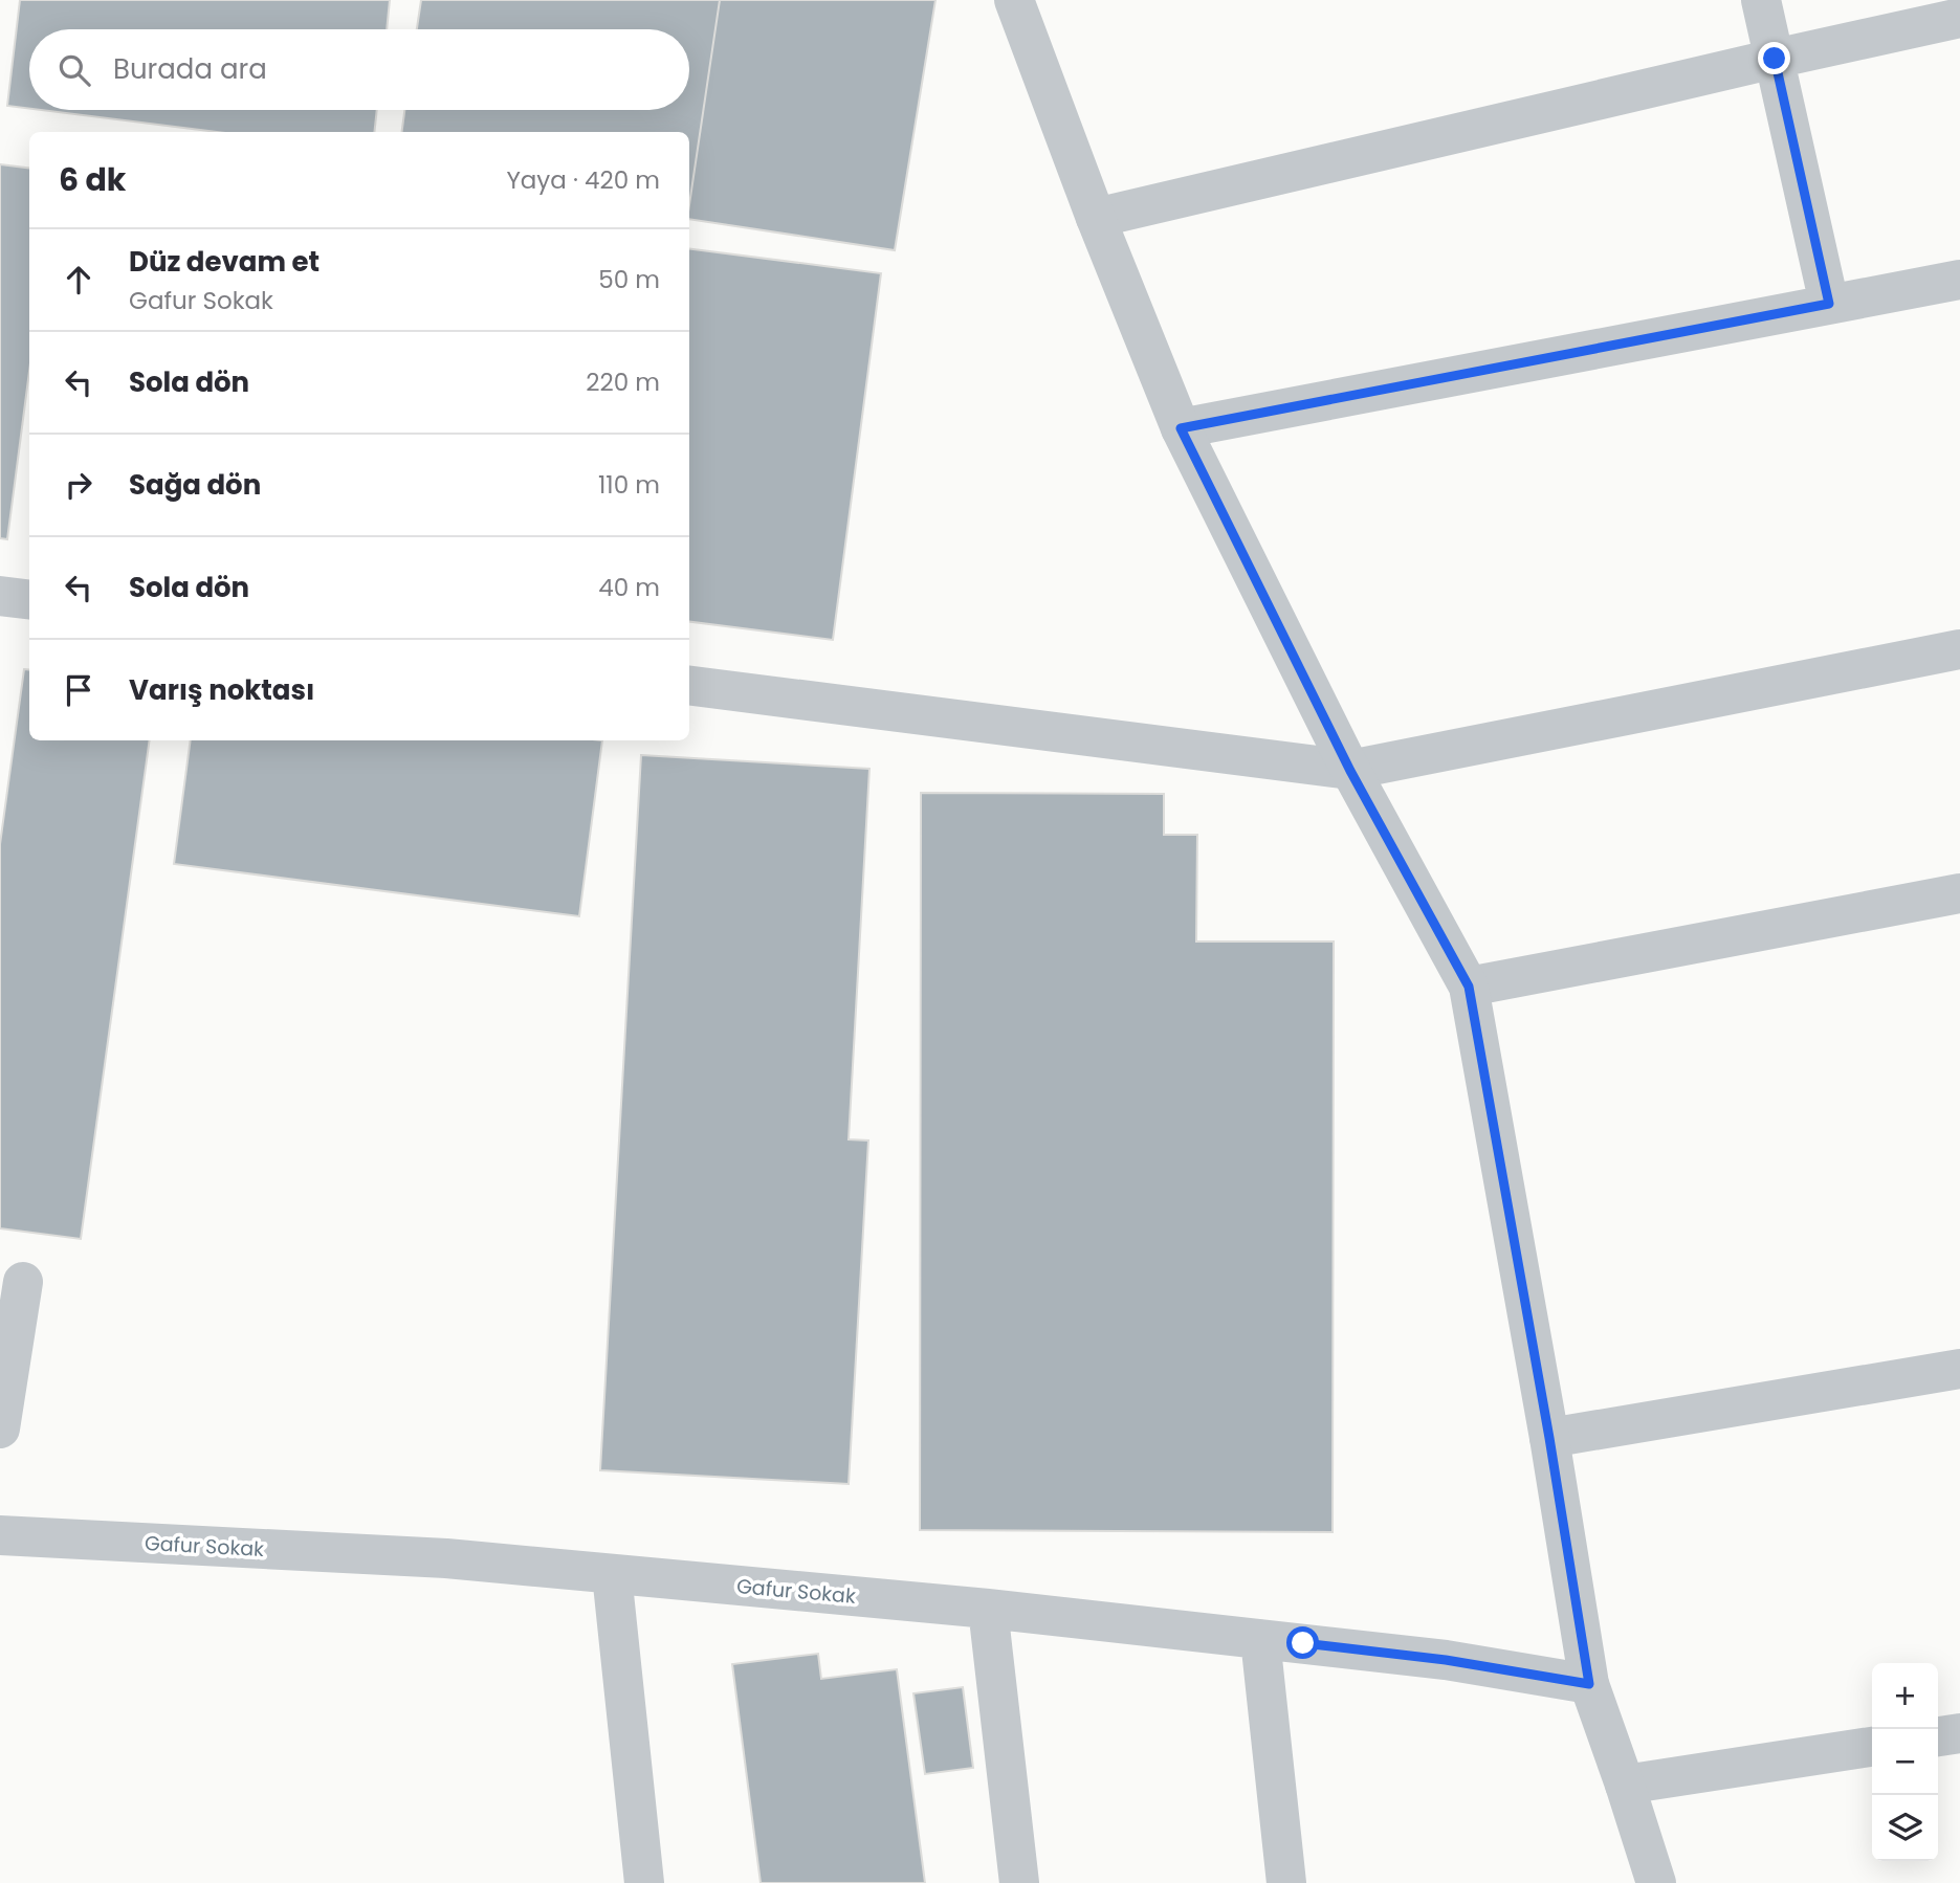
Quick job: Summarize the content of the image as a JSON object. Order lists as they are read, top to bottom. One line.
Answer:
{"streets":{"street":["Gafur Sokak"]},"page":{"search":"Burada ara","heading":["6 dk","Yaya · 420 m"],"list":[["Düz devam et","Gafur Sokak","50 m"],["Sola dön","220 m"],["Sağa dön","110 m"],["Sola dön","40 m"],"Varış noktası"],"map_buttons":["+","−"]}}
